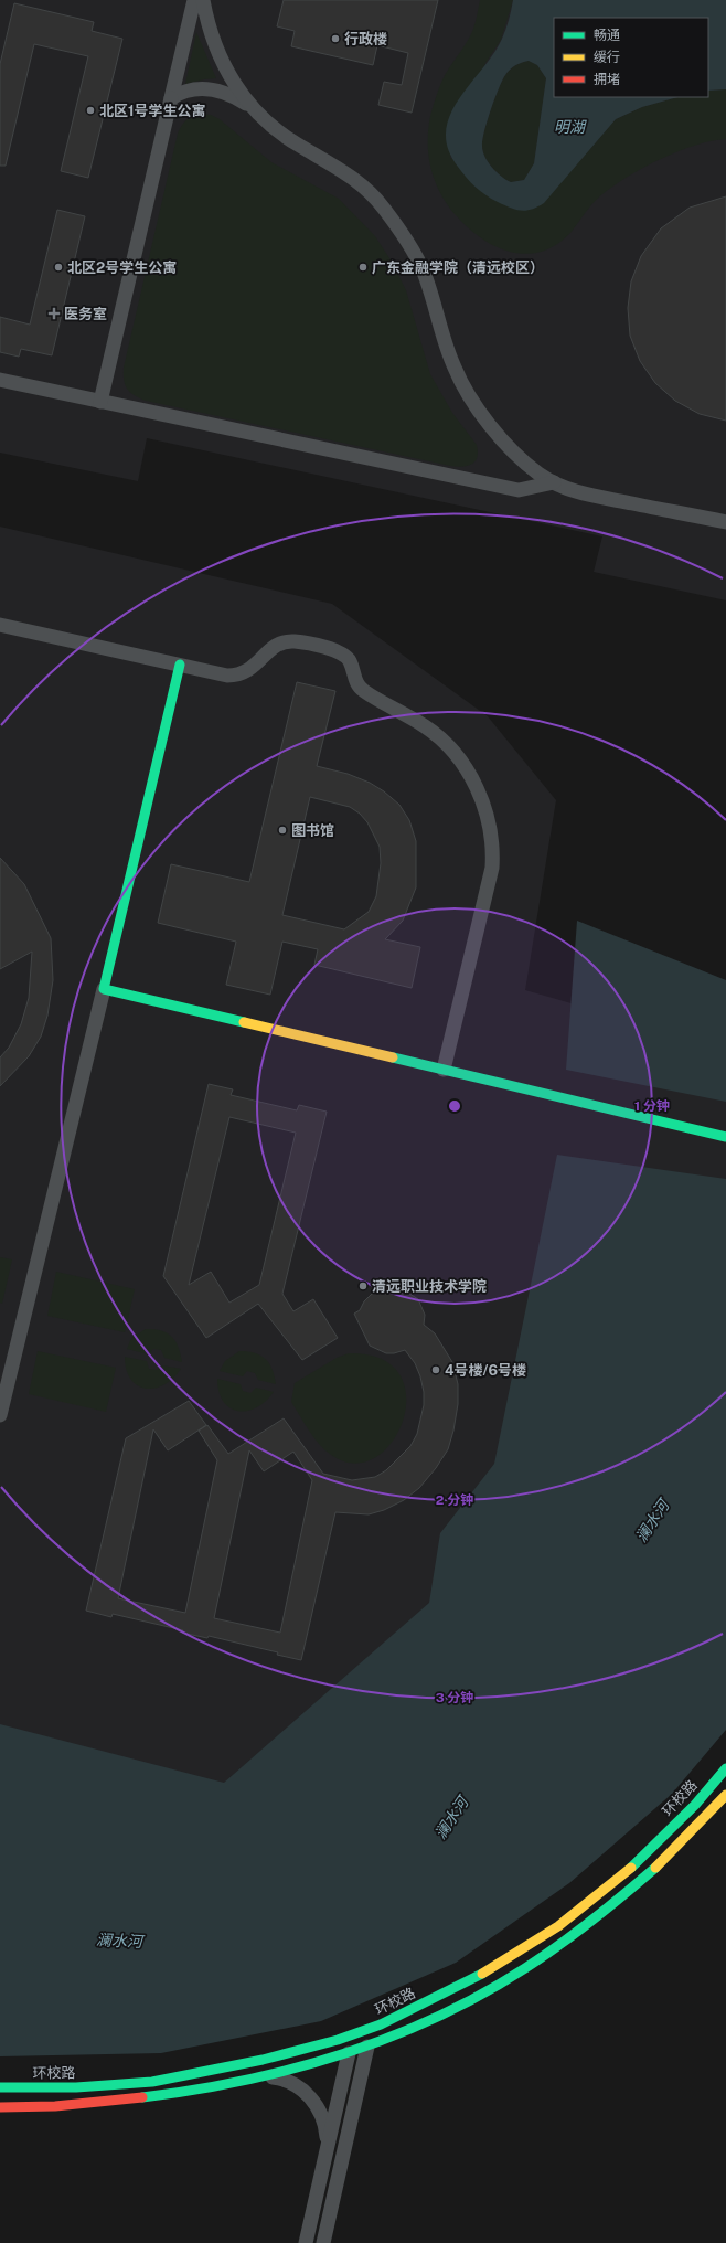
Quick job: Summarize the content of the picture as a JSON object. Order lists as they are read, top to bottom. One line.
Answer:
{"streets":{"street":["环校路"]},"water":["明湖","澜水河"],"places":{"other":["行政楼","北区1号学生公寓","北区2号学生公寓","广东金融学院（清远校区）","图书馆","清远职业技术学院","4号楼/6号楼"],"health":["医务室"]},"legend":["畅通","缓行","拥堵"],"rings":["1 分钟","2 分钟","3 分钟"]}
